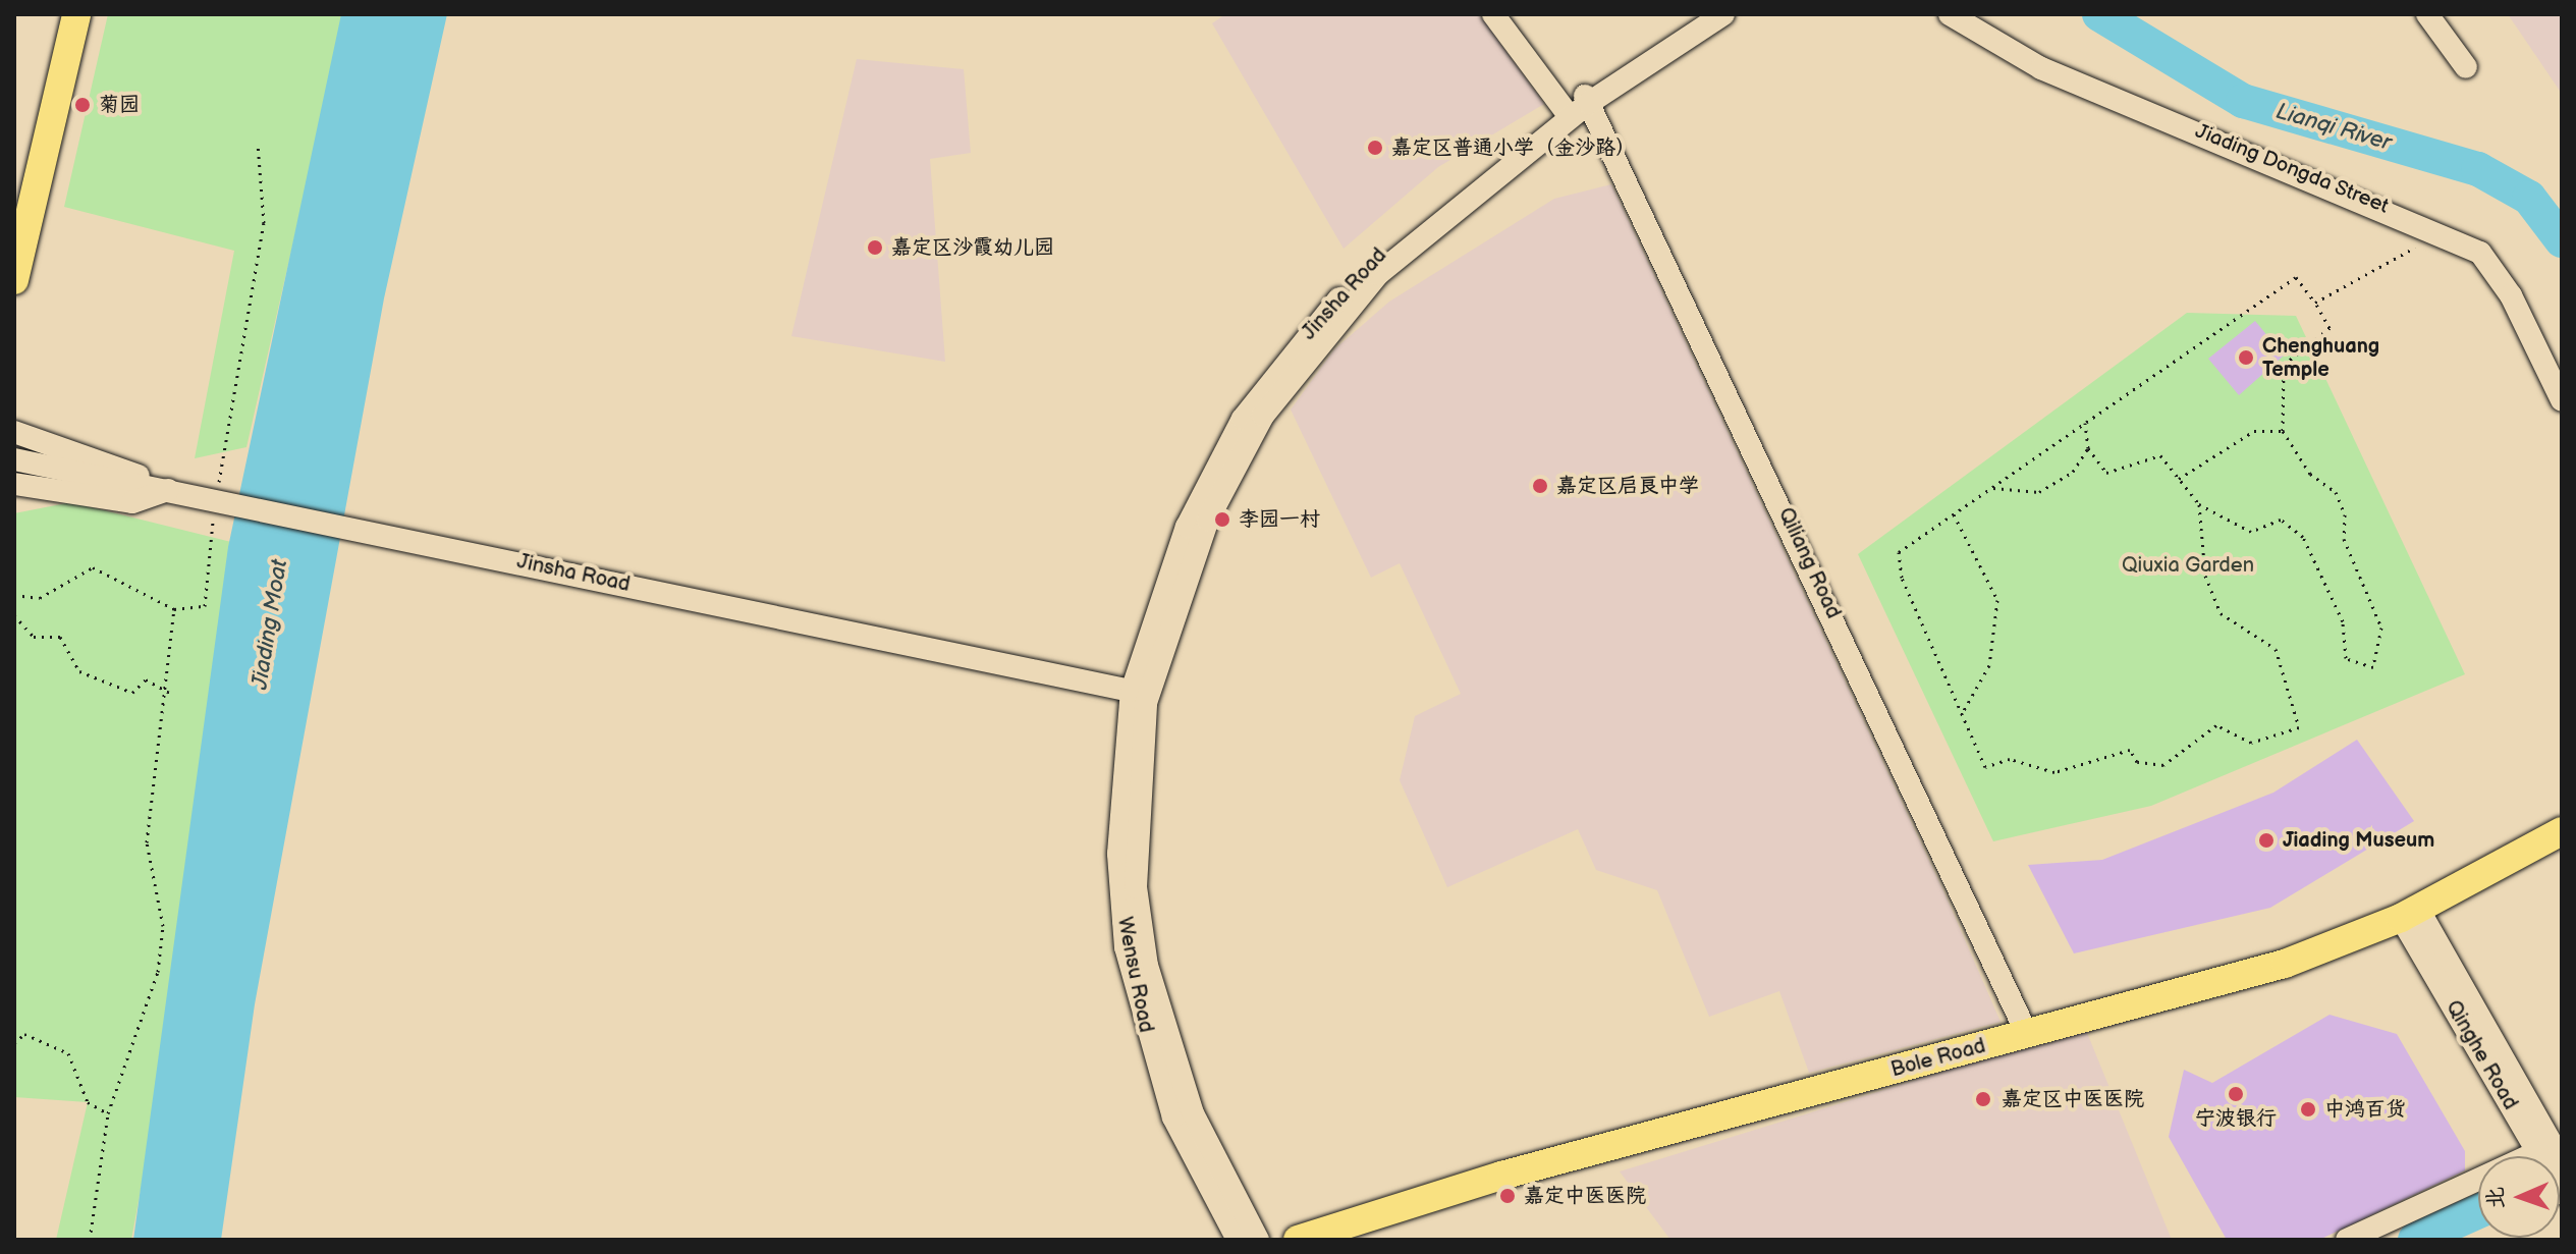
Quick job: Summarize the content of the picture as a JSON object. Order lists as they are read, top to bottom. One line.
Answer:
{"streets":{"main road":["Bole Road"],"street":["Jiading Dongda Street","Jinsha Road","Qiliang Road","Wensu Road","Qinghe Road"]},"crossings":[["Jinsha Road","Qiliang Road"],["Jinsha Road","Wensu Road"],["Qiliang Road","Bole Road"],["Qinghe Road","Bole Road"]],"water":["Lianqi River","Jiading Moat"],"parks":["Qiuxia Garden"],"places":["菊园","嘉定区普通小学（金沙路）","嘉定区沙霞幼儿园","Chenghuang Temple","嘉定区启良中学","李园一村","Jiading Museum","宁波银行","嘉定区中医医院","中鸿百货","嘉定中医医院"],"north":"left"}
